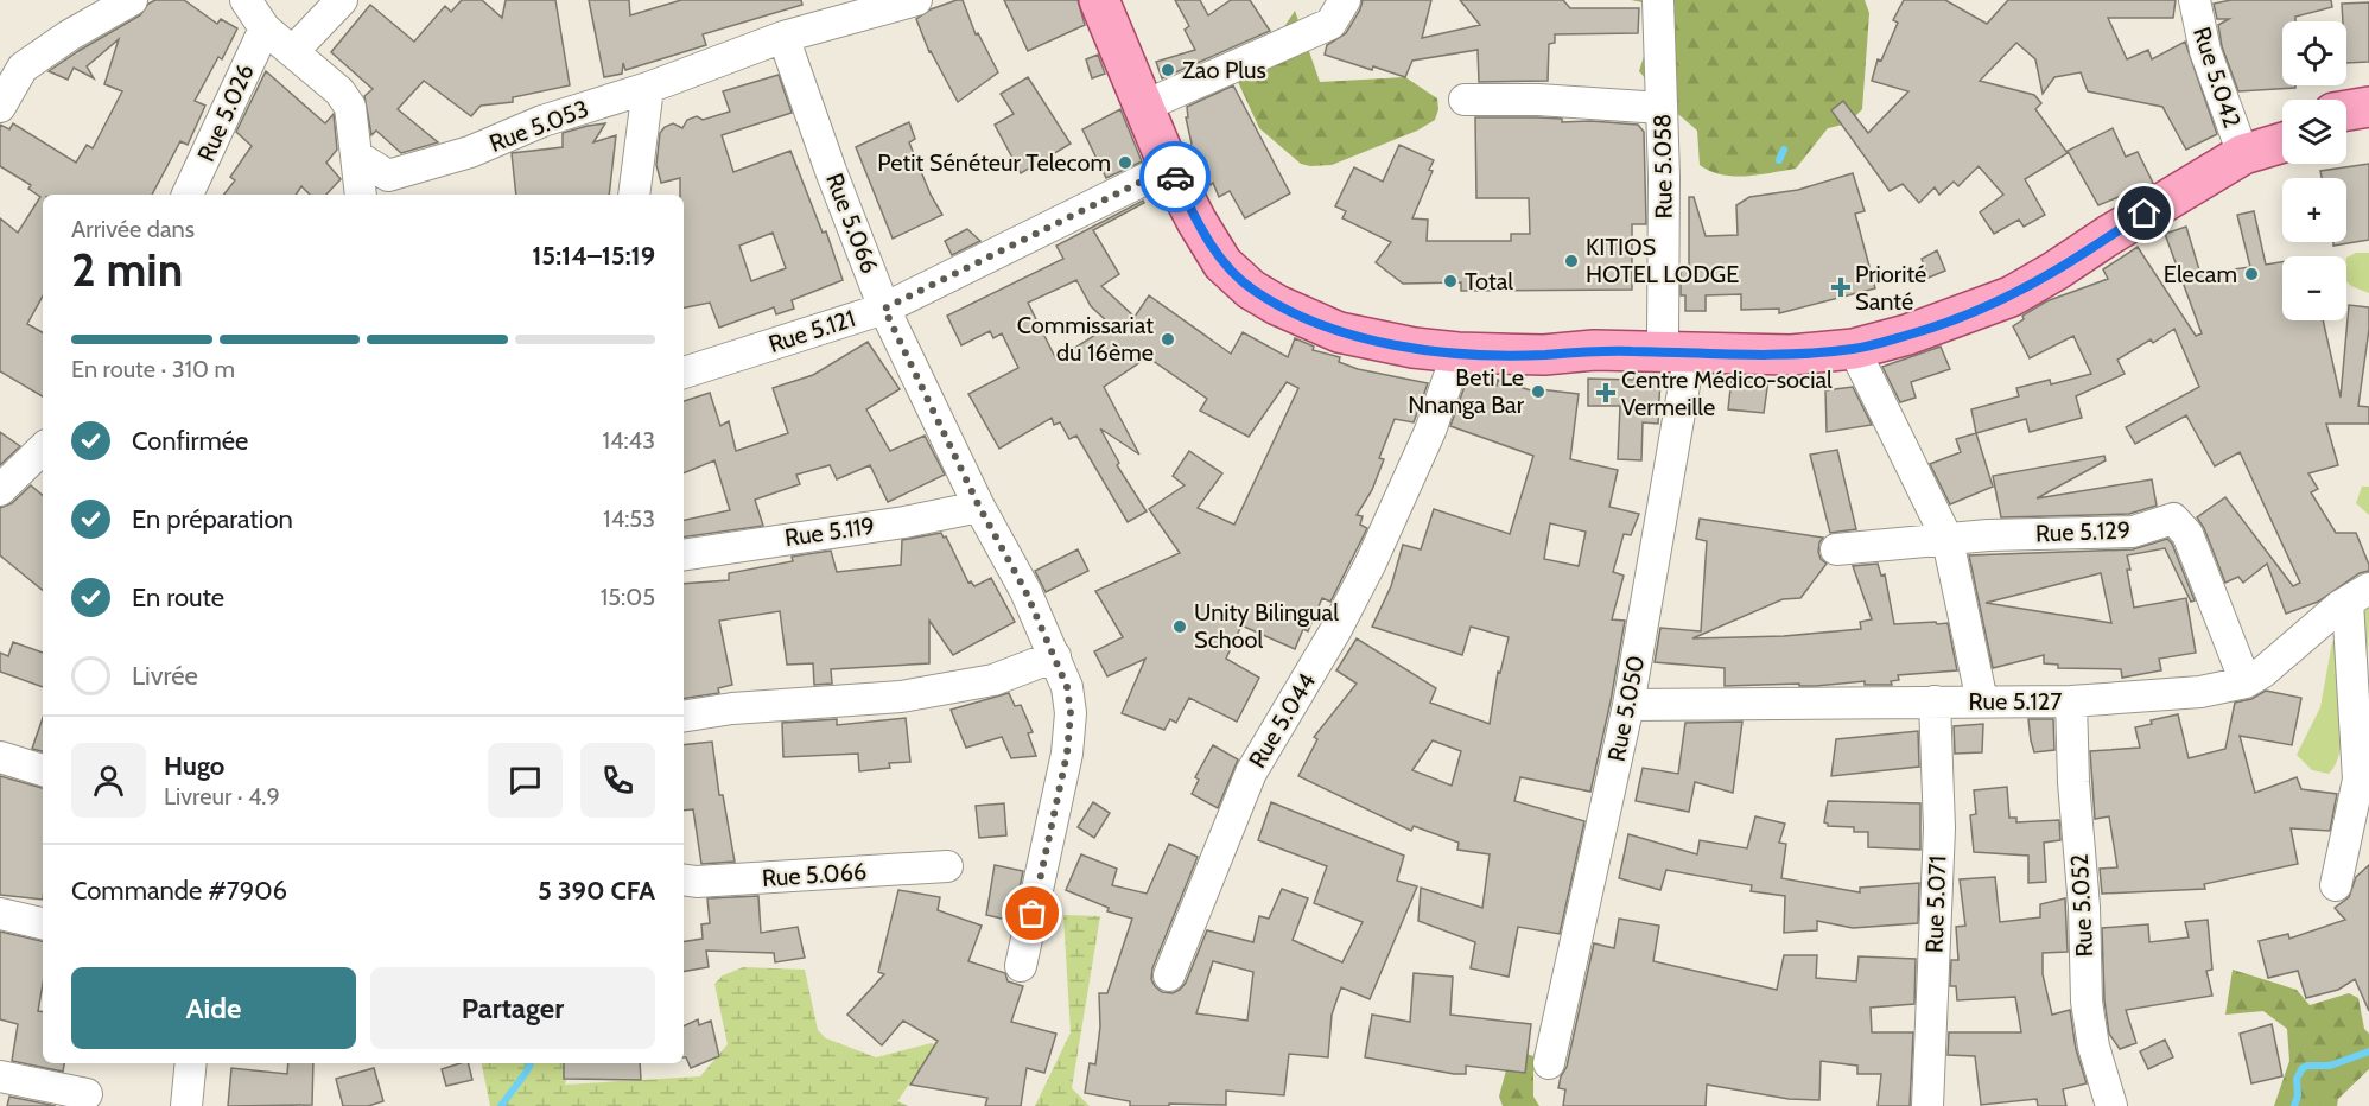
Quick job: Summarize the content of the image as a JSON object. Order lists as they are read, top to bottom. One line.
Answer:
{"streets":{"street":["Rue 5.042","Rue 5.026","Rue 5.053","Rue 5.058","Rue 5.066","Rue 5.121","Rue 5.119","Rue 5.129","Rue 5.127","Rue 5.050","Rue 5.044","Rue 5.071","Rue 5.052"]},"crossings":[["Rue 5.053","Rue 5.066"],["Rue 5.058","Rue 5.050"],["Rue 5.066","Rue 5.121"],["Rue 5.066","Rue 5.119"],["Rue 5.129","Rue 5.127"],["Rue 5.127","Rue 5.050"],["Rue 5.127","Rue 5.071"],["Rue 5.127","Rue 5.052"]],"places":{"other":["Zao Plus","Petit Sénéteur Telecom","KITIOS HOTEL LODGE","Elecam","Total","Commissariat du 16ème","Beti Le Nnanga Bar","Unity Bilingual School"],"health":["Priorité Santé","Centre Médico-social Vermeille"]},"page":{"map_buttons":["+","−"],"heading":["2 min","Arrivée dans","15:14–15:19"],"panel":["Hugo","Livreur · 4.9","Commande #7906","5 390 CFA"],"bar":"En route · 310 m","list":[["Confirmée","14:43"],["En préparation","14:53"],["En route","15:05"],"Livrée"],"buttons":["Aide","Partager"]}}
